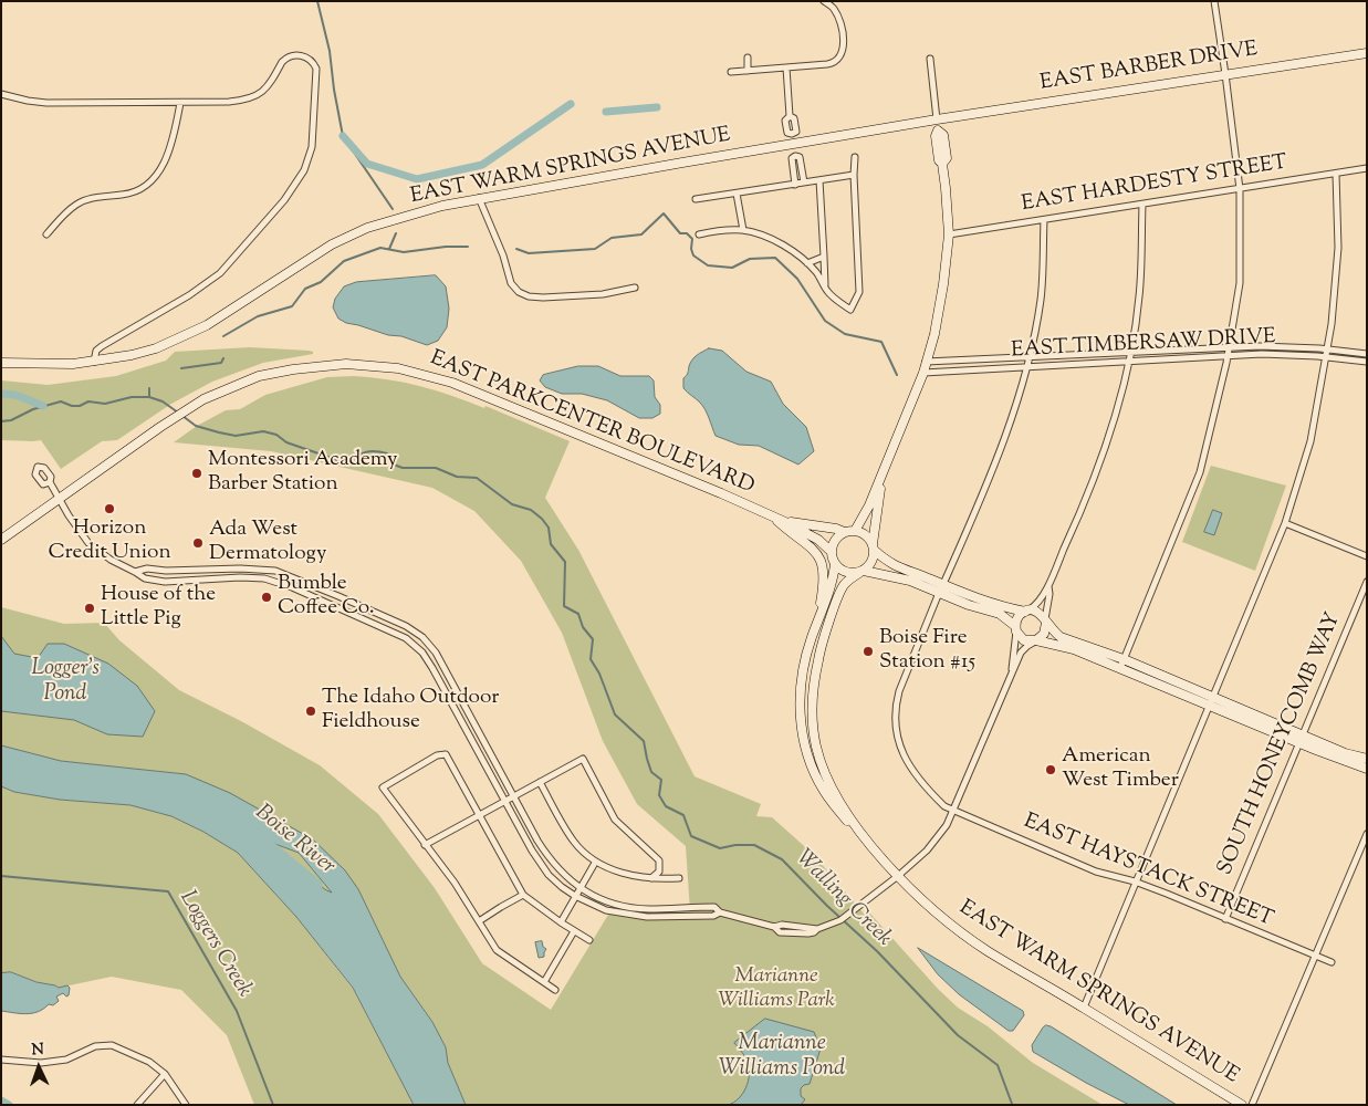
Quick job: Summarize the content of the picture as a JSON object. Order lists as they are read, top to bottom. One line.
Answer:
{"streets":{"street":["EAST BARBER DRIVE","EAST WARM SPRINGS AVENUE","EAST HARDESTY STREET","EAST TIMBERSAW DRIVE","EAST PARKCENTER BOULEVARD","SOUTH HONEYCOMB WAY","EAST HAYSTACK STREET"]},"crossings":[["EAST BARBER DRIVE","EAST WARM SPRINGS AVENUE"],["EAST WARM SPRINGS AVENUE","EAST PARKCENTER BOULEVARD"],["EAST HARDESTY STREET","EAST HAYSTACK STREET"],["EAST TIMBERSAW DRIVE","EAST HAYSTACK STREET"],["SOUTH HONEYCOMB WAY","EAST HAYSTACK STREET"]],"water":["Logger's Pond","Boise River","Walling Creek","Loggers Creek","Marianne Williams Pond"],"parks":["Marianne Williams Park"],"places":["Montessori Academy Barber Station","Horizon Credit Union","Ada West Dermatology","Bumble Coffee Co.","House of the Little Pig","Boise Fire Station #15","The Idaho Outdoor Fieldhouse","American West Timber"],"north":"top"}
